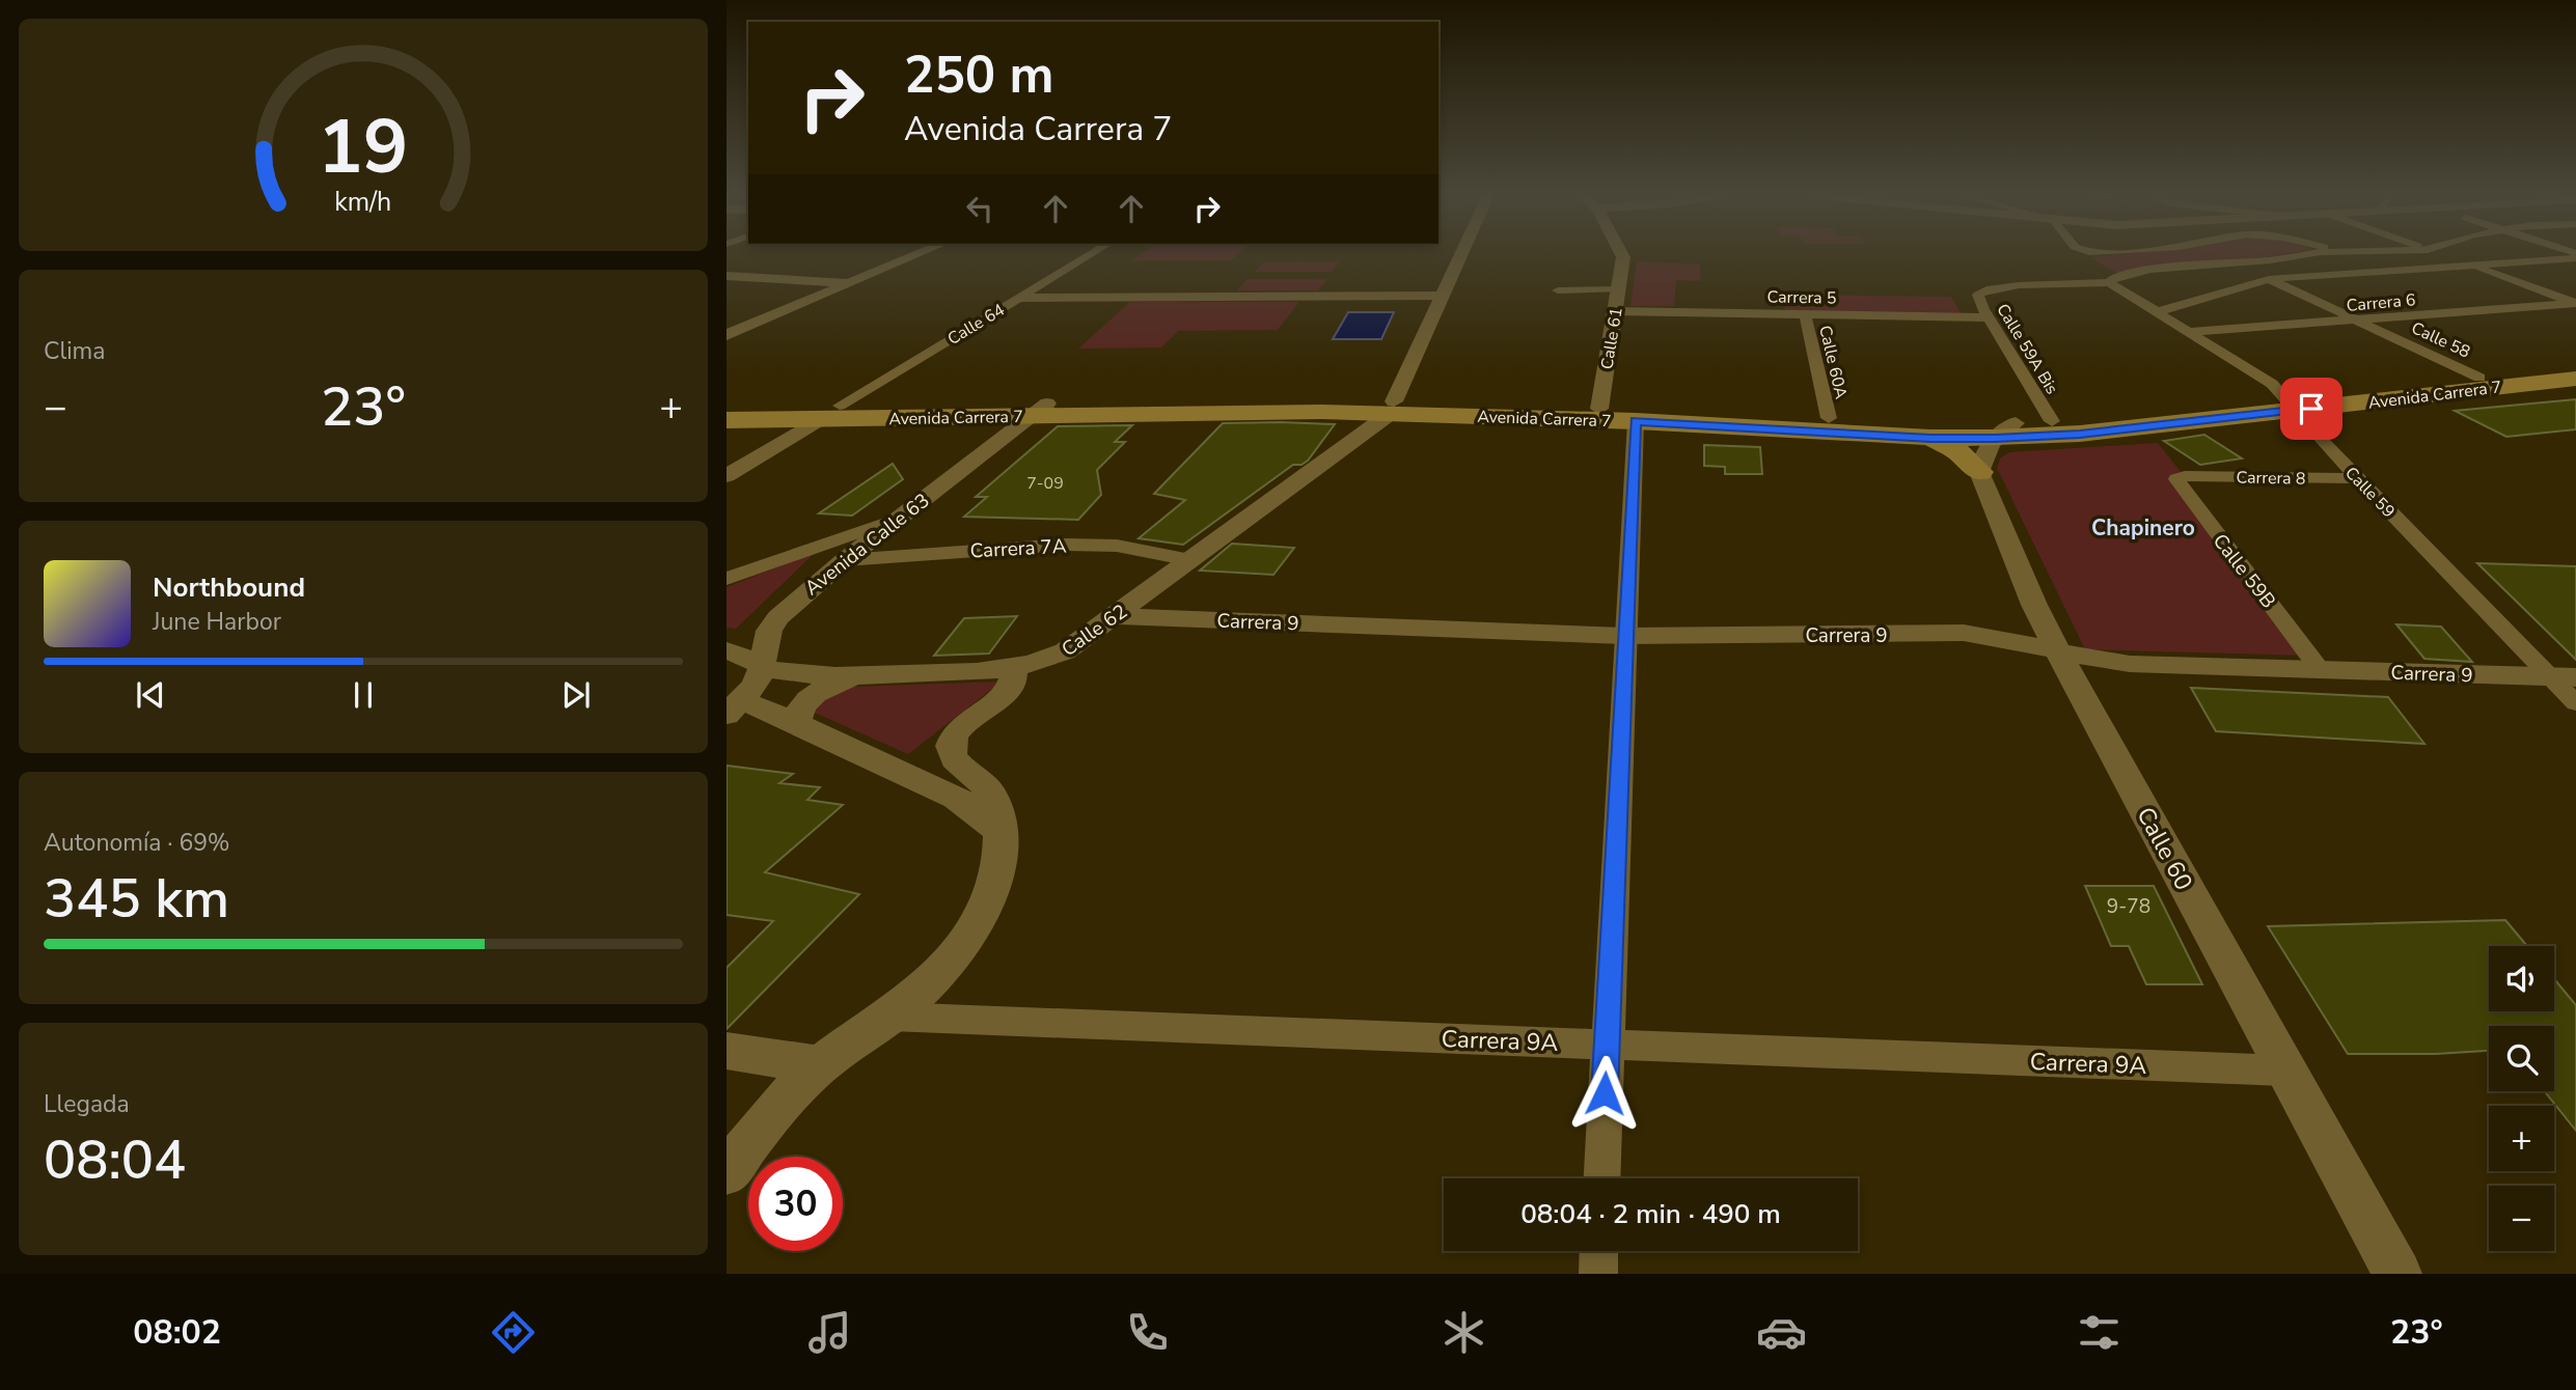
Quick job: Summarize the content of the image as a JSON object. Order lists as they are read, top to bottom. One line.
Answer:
{"streets":{"main road":["Avenida Carrera 7"],"street":["Carrera 5","Carrera 6","Calle 64","Calle 61","Calle 58","Calle 59A Bis","Calle 60A","Carrera 8","Calle 59","Avenida Calle 63","Carrera 7A","Calle 59B","Carrera 9","Calle 62","Calle 60","Carrera 9A"]},"crossings":[["Carrera 5","Calle 61"],["Carrera 5","Calle 59A Bis"],["Carrera 5","Calle 60A"],["Carrera 6","Calle 58"],["Carrera 6","Calle 59"],["Calle 64","Avenida Carrera 7"],["Calle 61","Avenida Carrera 7"],["Calle 58","Avenida Carrera 7"],["Calle 59A Bis","Avenida Carrera 7"],["Calle 59A Bis","Calle 59"],["Calle 60A","Avenida Carrera 7"],["Avenida Carrera 7","Calle 59"],["Avenida Carrera 7","Avenida Calle 63"],["Avenida Carrera 7","Calle 62"],["Carrera 8","Calle 59"],["Carrera 8","Calle 59B"],["Calle 59","Carrera 9"],["Avenida Calle 63","Carrera 7A"],["Carrera 7A","Calle 62"],["Calle 59B","Carrera 9"],["Carrera 9","Calle 62"],["Carrera 9","Calle 60"],["Calle 60","Carrera 9A"]],"districts":["Chapinero"],"house_numbers":["7-09","9-78"],"page":{"turn":["250 m","Avenida Carrera 7"],"tile":["Clima",["Autonomía · 69%","345 km"],["Llegada","08:04"]],"heat":["−","23°","+"],"song":["Northbound","June Harbor"],"map_buttons":["+","−"],"limit":"30","trip":"08:04 · 2 min · 490 m","tabs":["08:02","23°"],"gauge":["19","km/h"]}}
